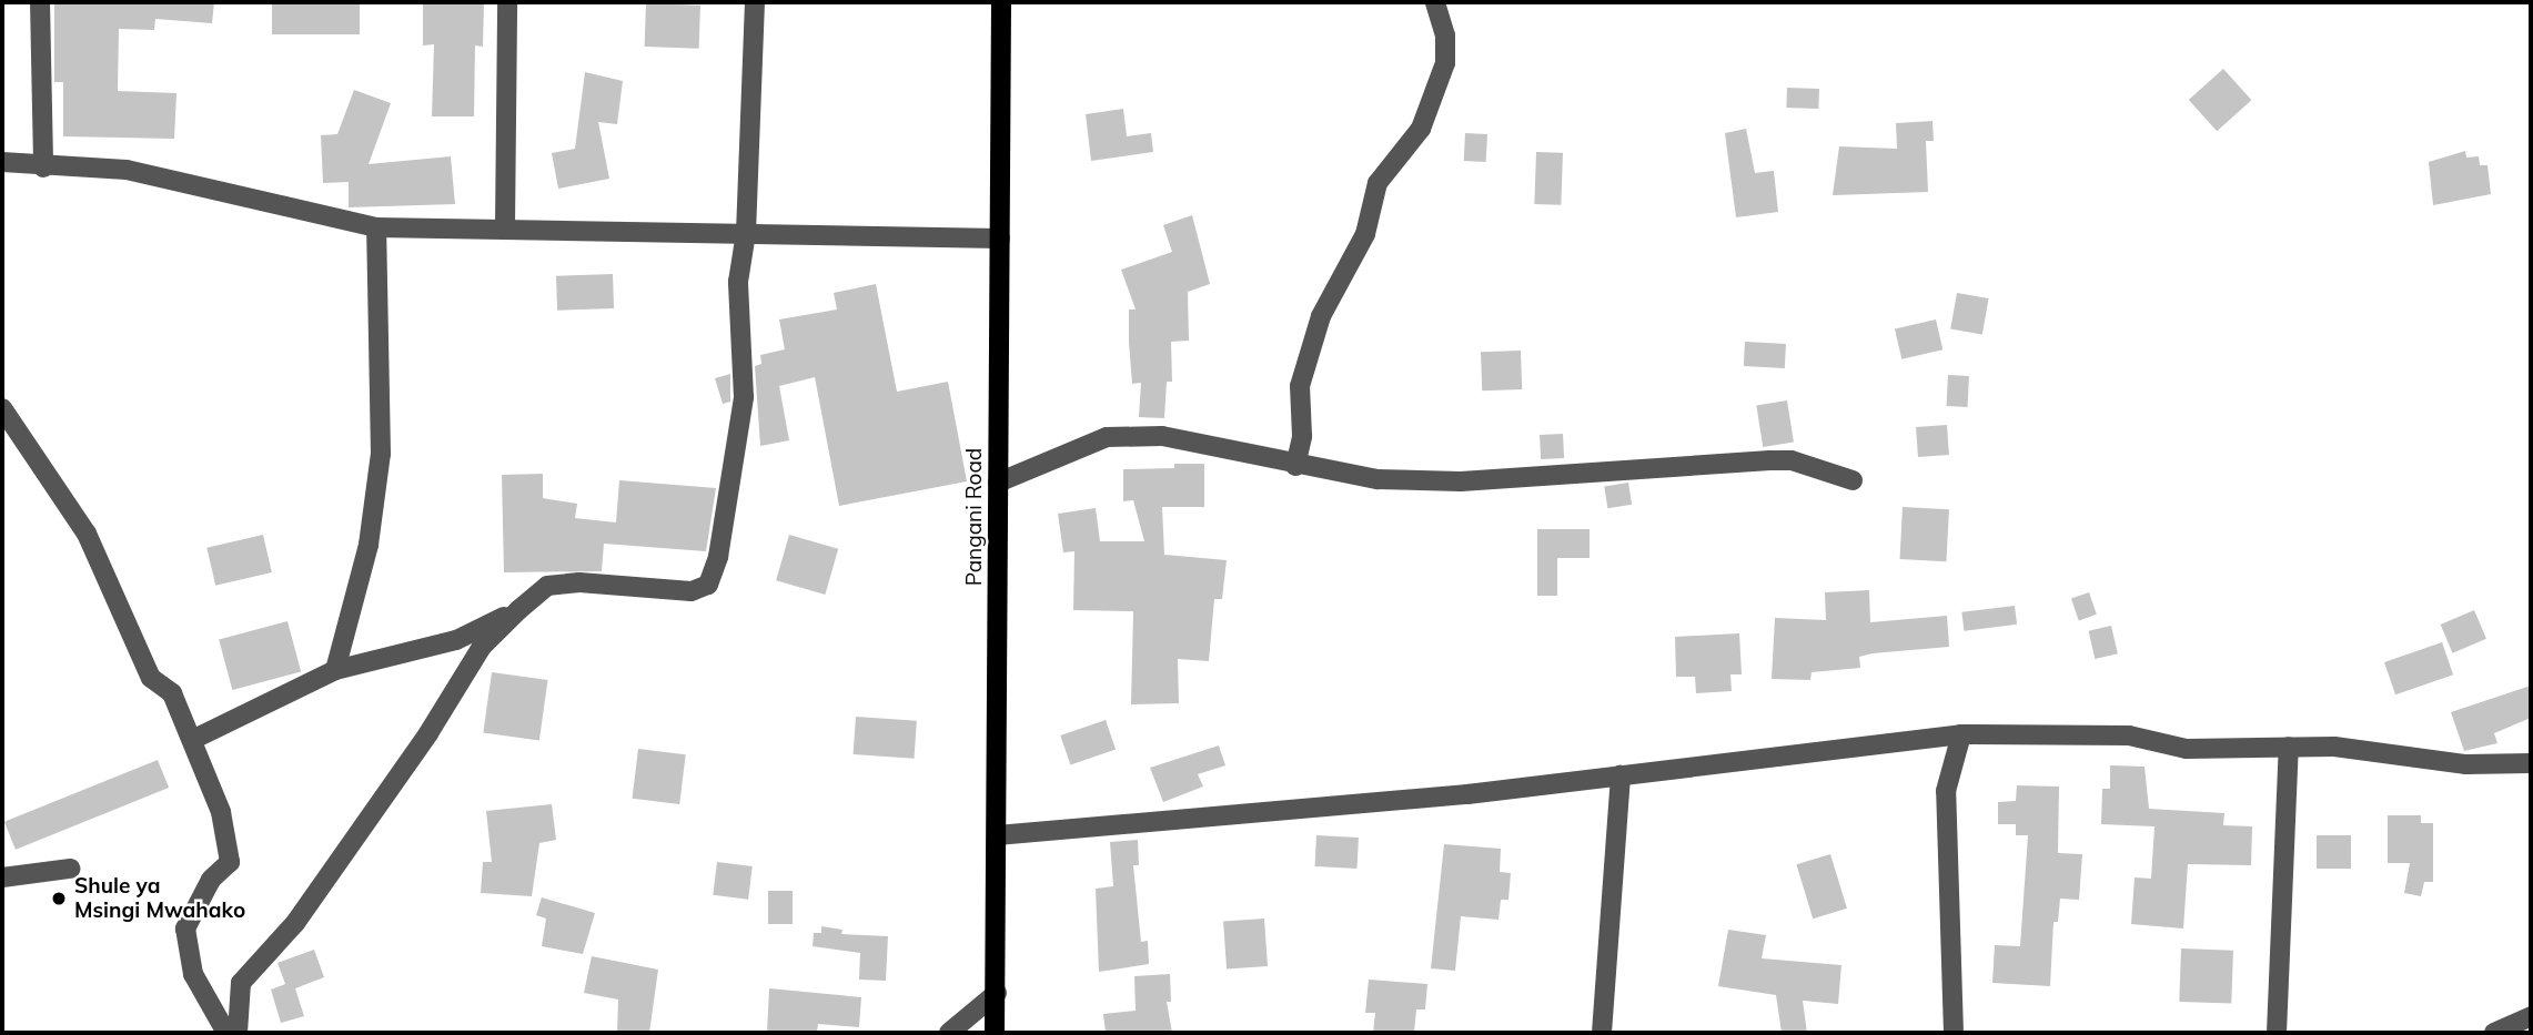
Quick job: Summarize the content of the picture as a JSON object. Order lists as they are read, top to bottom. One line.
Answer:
{"streets":{"main road":["Pangani Road"]},"places":["Shule ya Msingi Mwahako"]}
